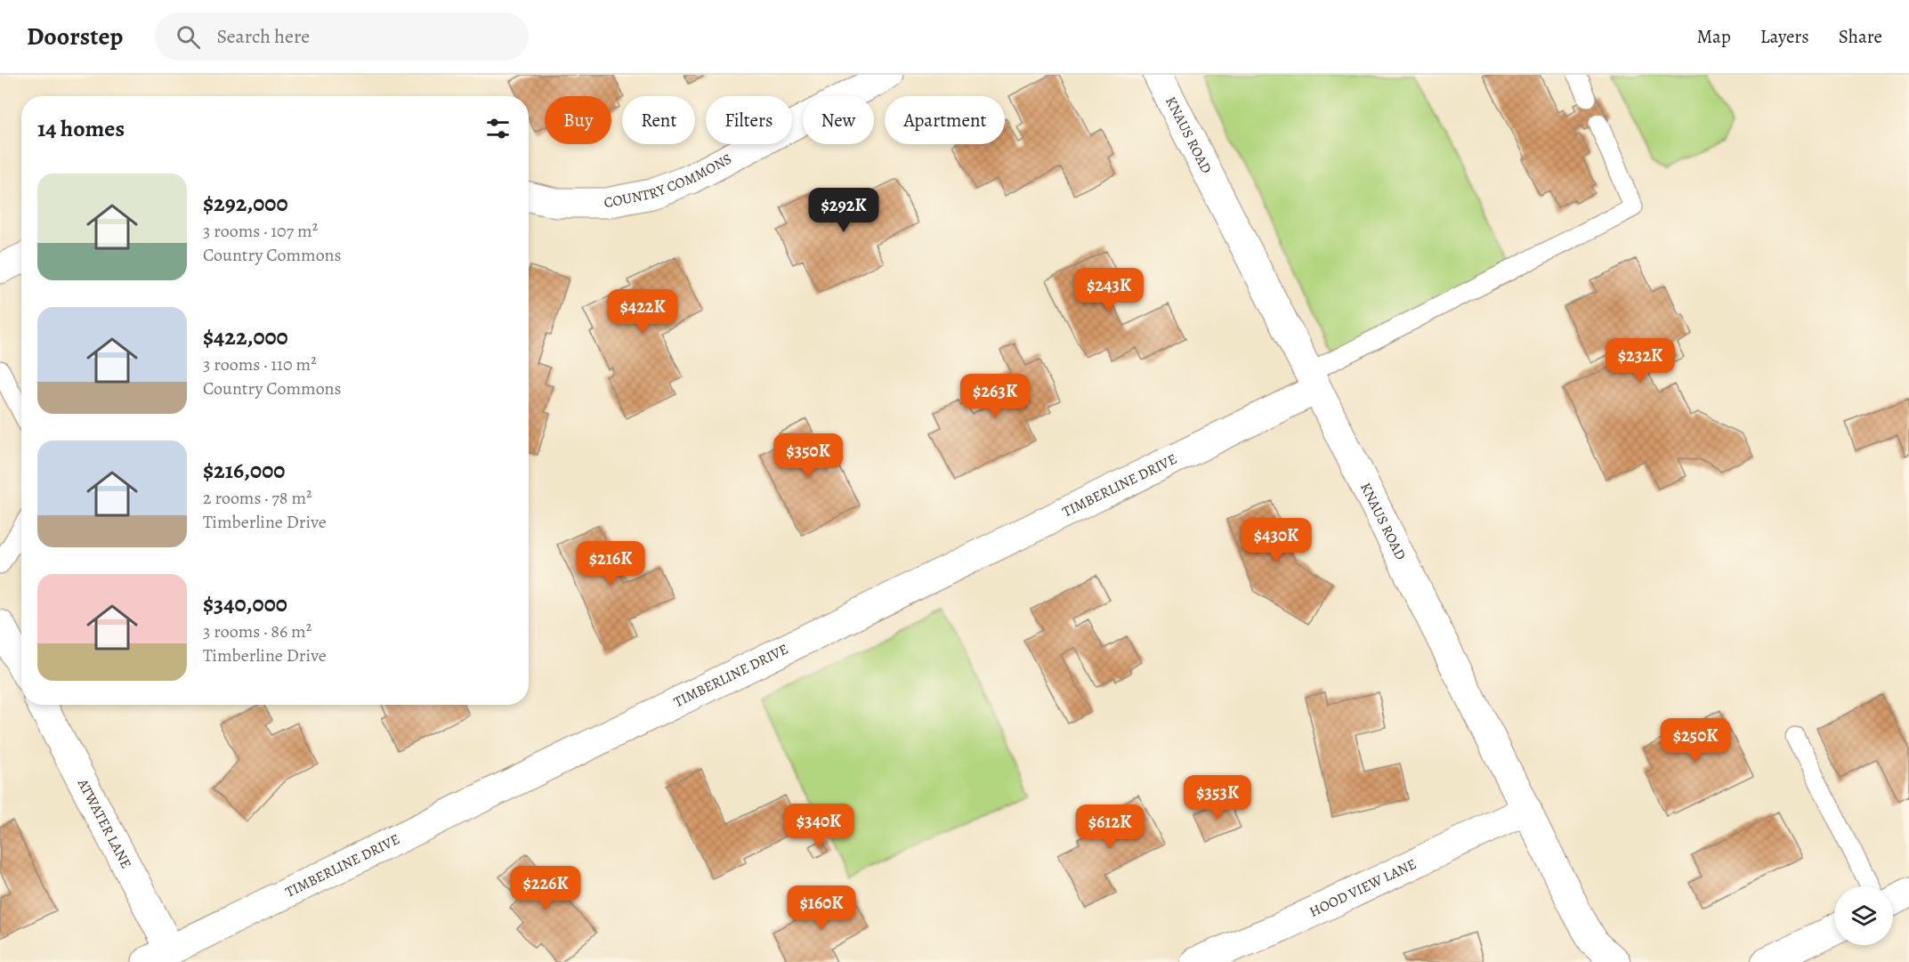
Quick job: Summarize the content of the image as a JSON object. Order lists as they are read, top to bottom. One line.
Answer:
{"streets":{"street":["KNAUS ROAD","COUNTRY COMMONS","TIMBERLINE DRIVE","ATWATER LANE","HOOD VIEW LANE"]},"crossings":[["KNAUS ROAD","TIMBERLINE DRIVE"],["KNAUS ROAD","HOOD VIEW LANE"],["TIMBERLINE DRIVE","ATWATER LANE"]],"page":{"header":"Doorstep","search":"Search here","nav":["Map","Layers","Share"],"chip":["Buy","Rent","Filters","New","Apartment"],"heading":"14 homes","list":[{"name":"$292,000","note":"3 rooms · 107 m² · Country Commons"},{"name":"$422,000","note":"3 rooms · 110 m² · Country Commons"},{"name":"$216,000","note":"2 rooms · 78 m² · Timberline Drive"},{"name":"$340,000","note":"3 rooms · 86 m² · Timberline Drive"}],"price":["$292K","$243K","$422K","$232K","$263K","$350K","$430K","$216K","$250K","$353K","$340K","$612K","$226K","$160K"]}}
